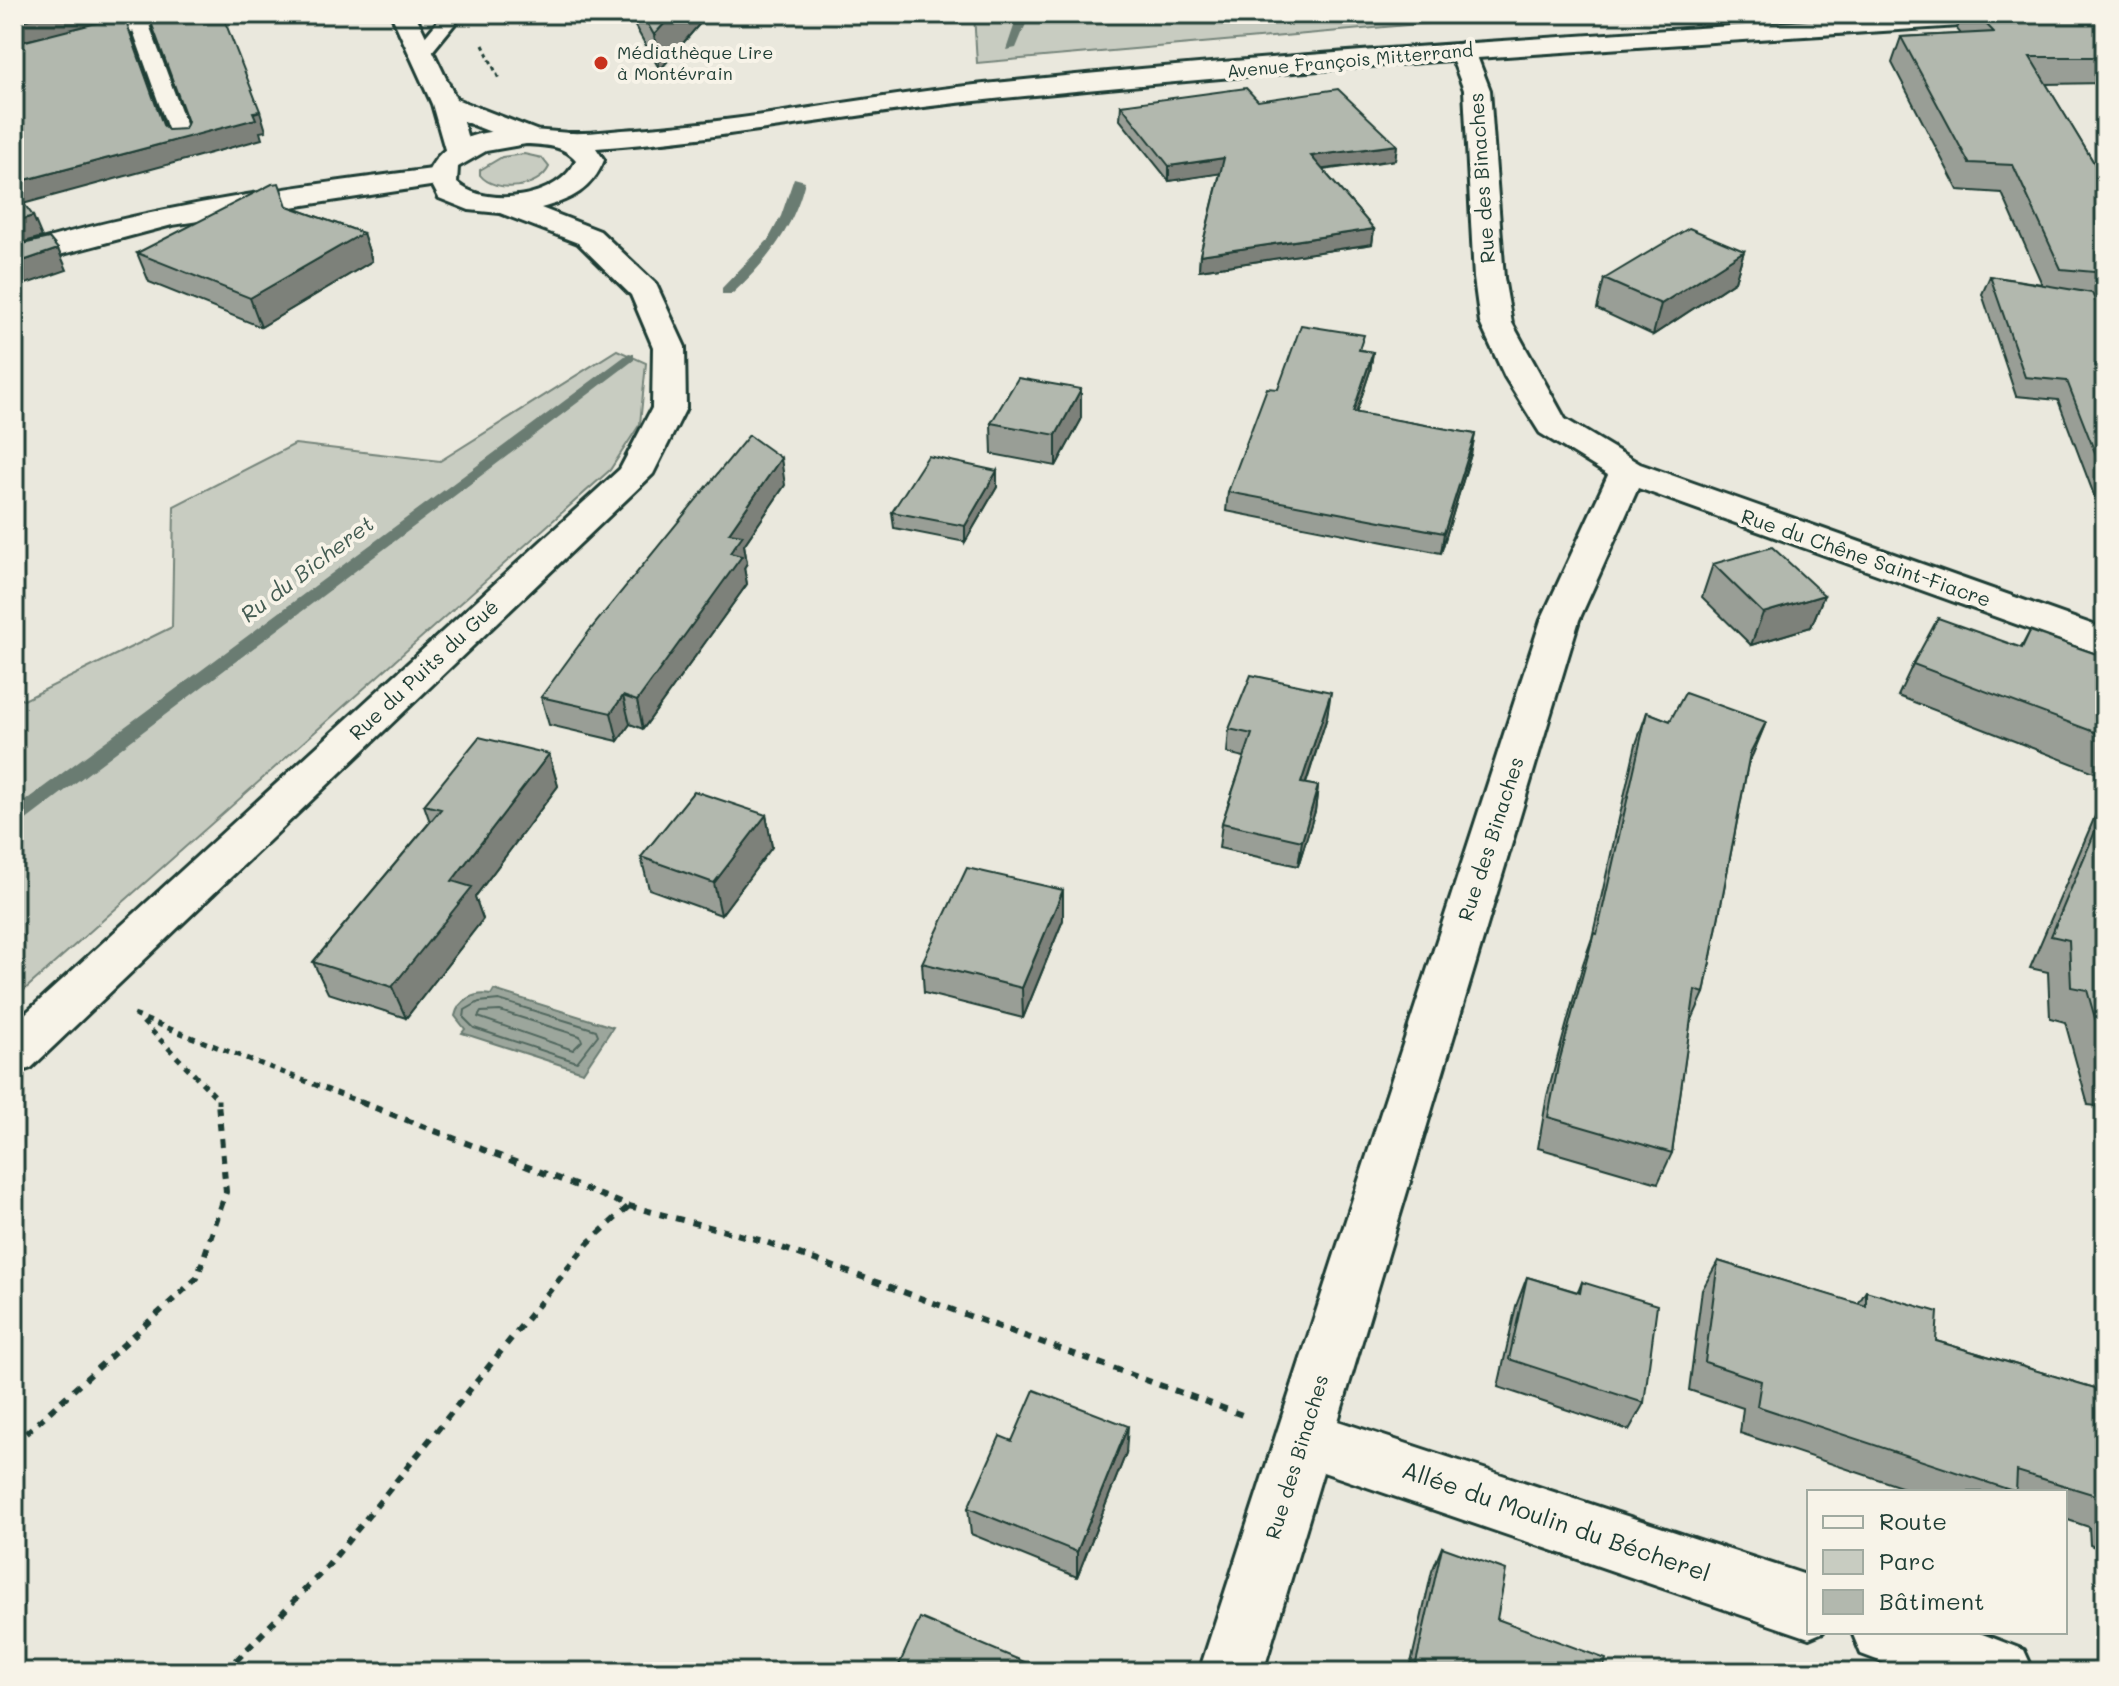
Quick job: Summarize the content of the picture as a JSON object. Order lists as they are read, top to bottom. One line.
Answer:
{"streets":{"street":["Avenue François Mitterrand","Rue des Binaches","Rue du Chêne Saint-Fiacre","Rue du Puits du Gué","Allée du Moulin du Bécherel"]},"crossings":[["Avenue François Mitterrand","Rue des Binaches"],["Avenue François Mitterrand","Rue du Puits du Gué"],["Rue des Binaches","Rue du Chêne Saint-Fiacre"],["Rue des Binaches","Allée du Moulin du Bécherel"]],"water":["Ru du Bicheret"],"places":["Médiathèque Lire à Montévrain"],"legend":["Route","Parc","Bâtiment"]}
